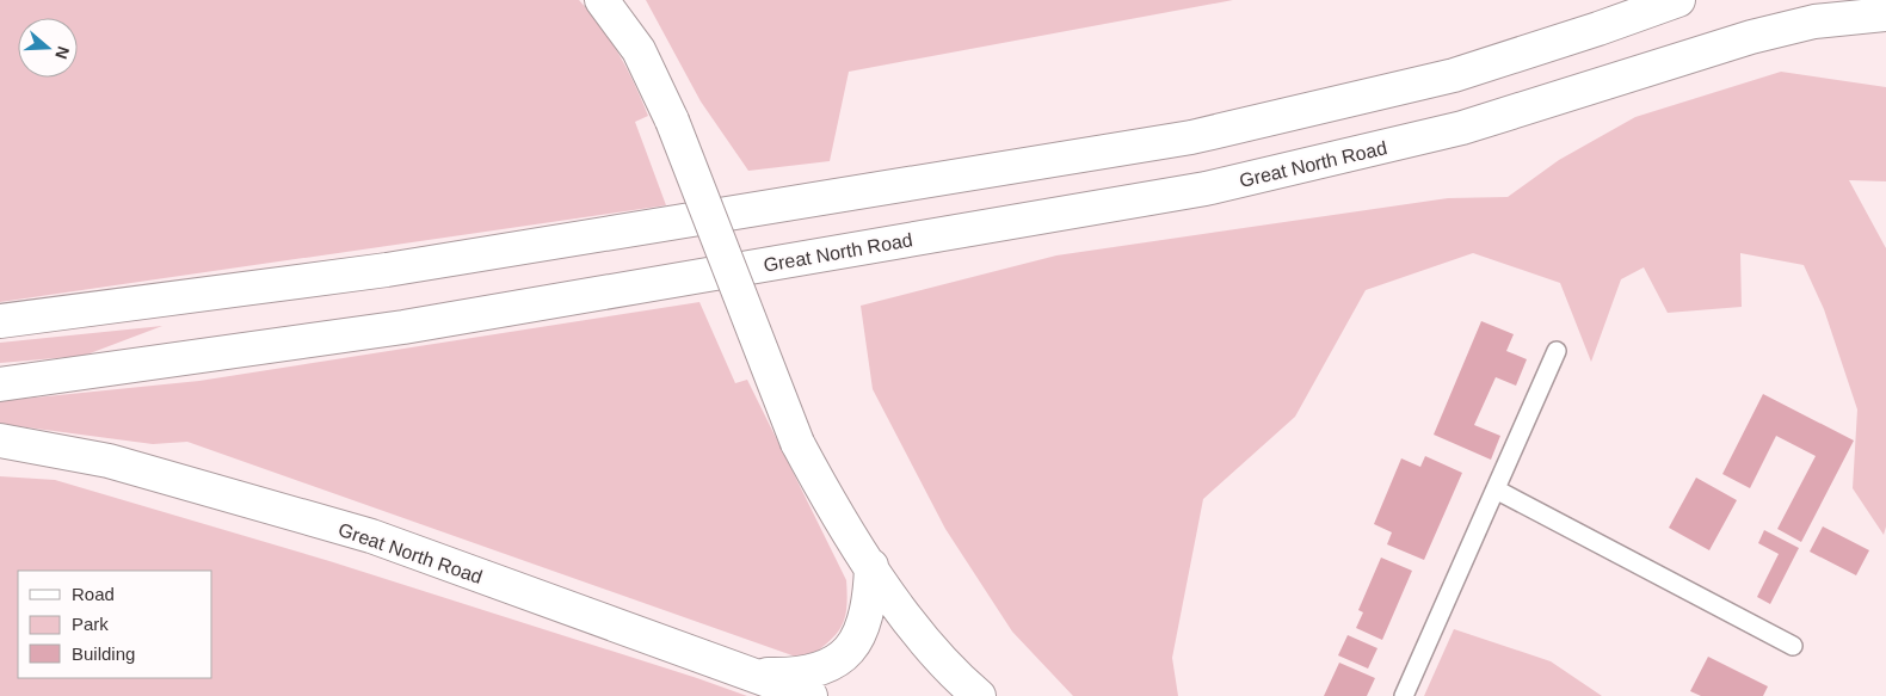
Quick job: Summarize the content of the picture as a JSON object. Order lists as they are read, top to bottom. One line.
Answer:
{"streets":{"main road":["Great North Road"]},"legend":["Road","Park","Building"],"north":"right"}
